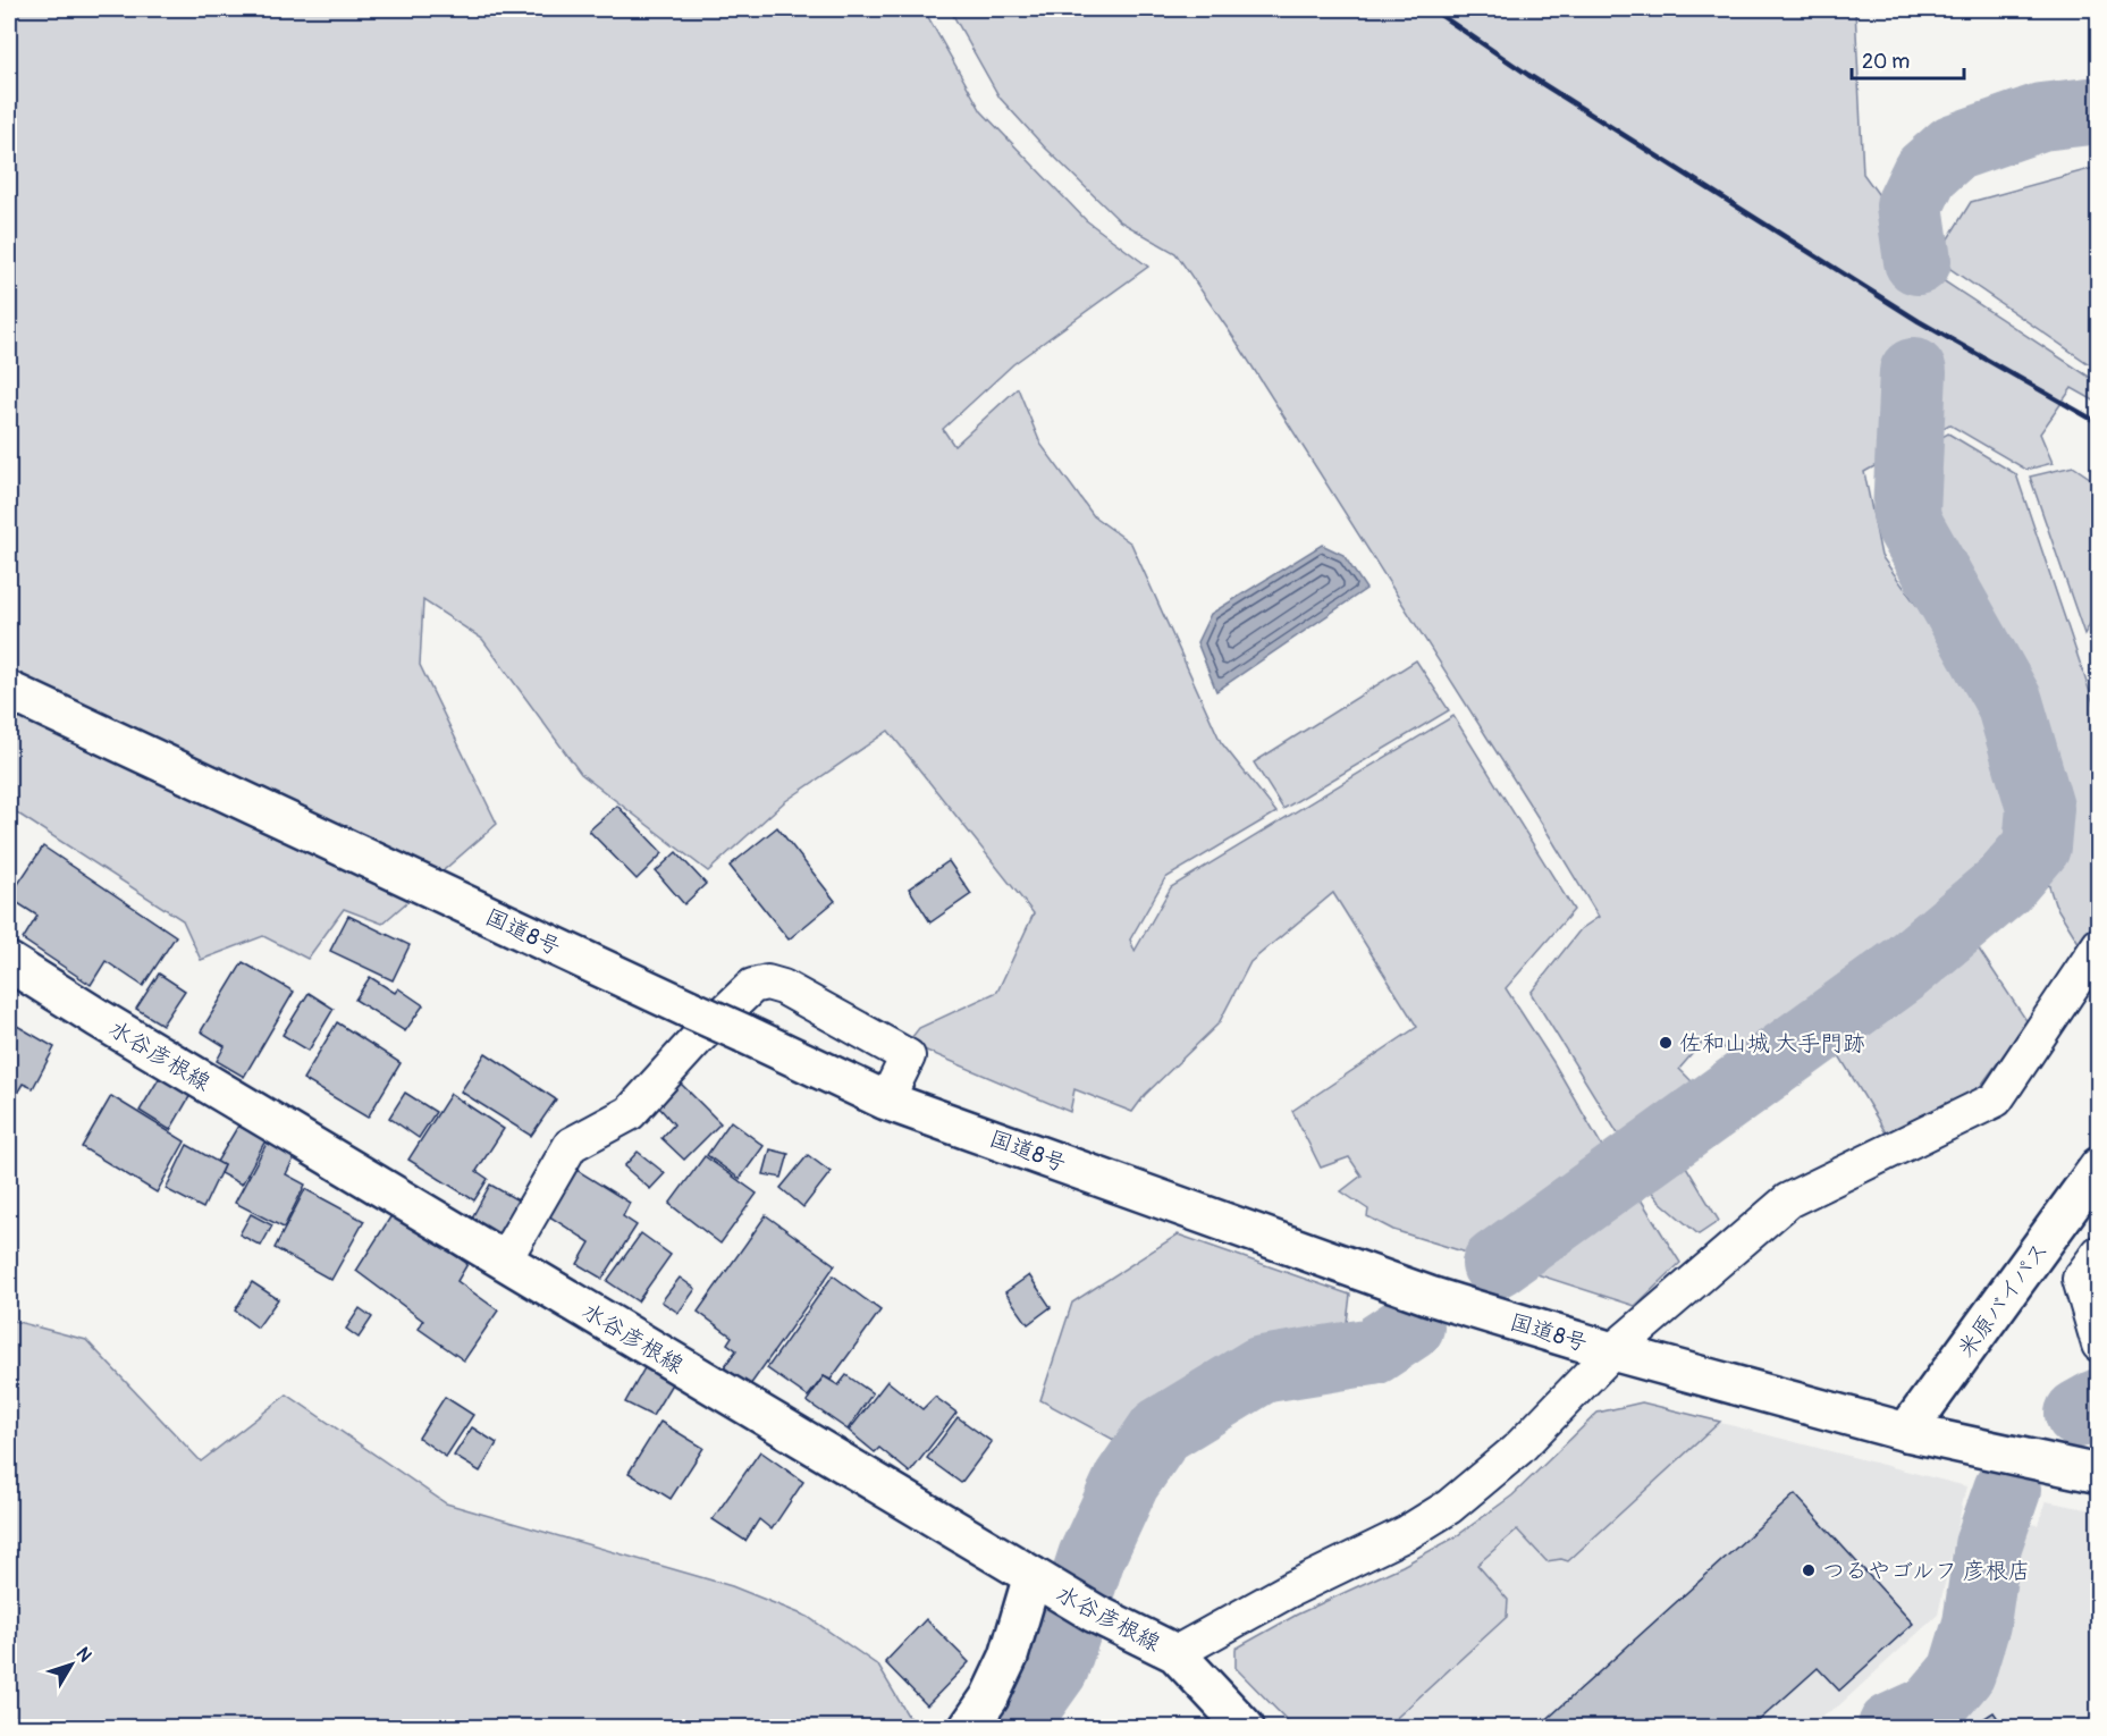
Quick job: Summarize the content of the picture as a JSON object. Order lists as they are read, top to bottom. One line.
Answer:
{"streets":{"main road":["国道8号","水谷彦根線","米原バイパス"]},"crossings":[["国道8号","米原バイパス"]],"places":["佐和山城 大手門跡","つるやゴルフ 彦根店"],"scale_bar":"20 m","north":"top right"}
